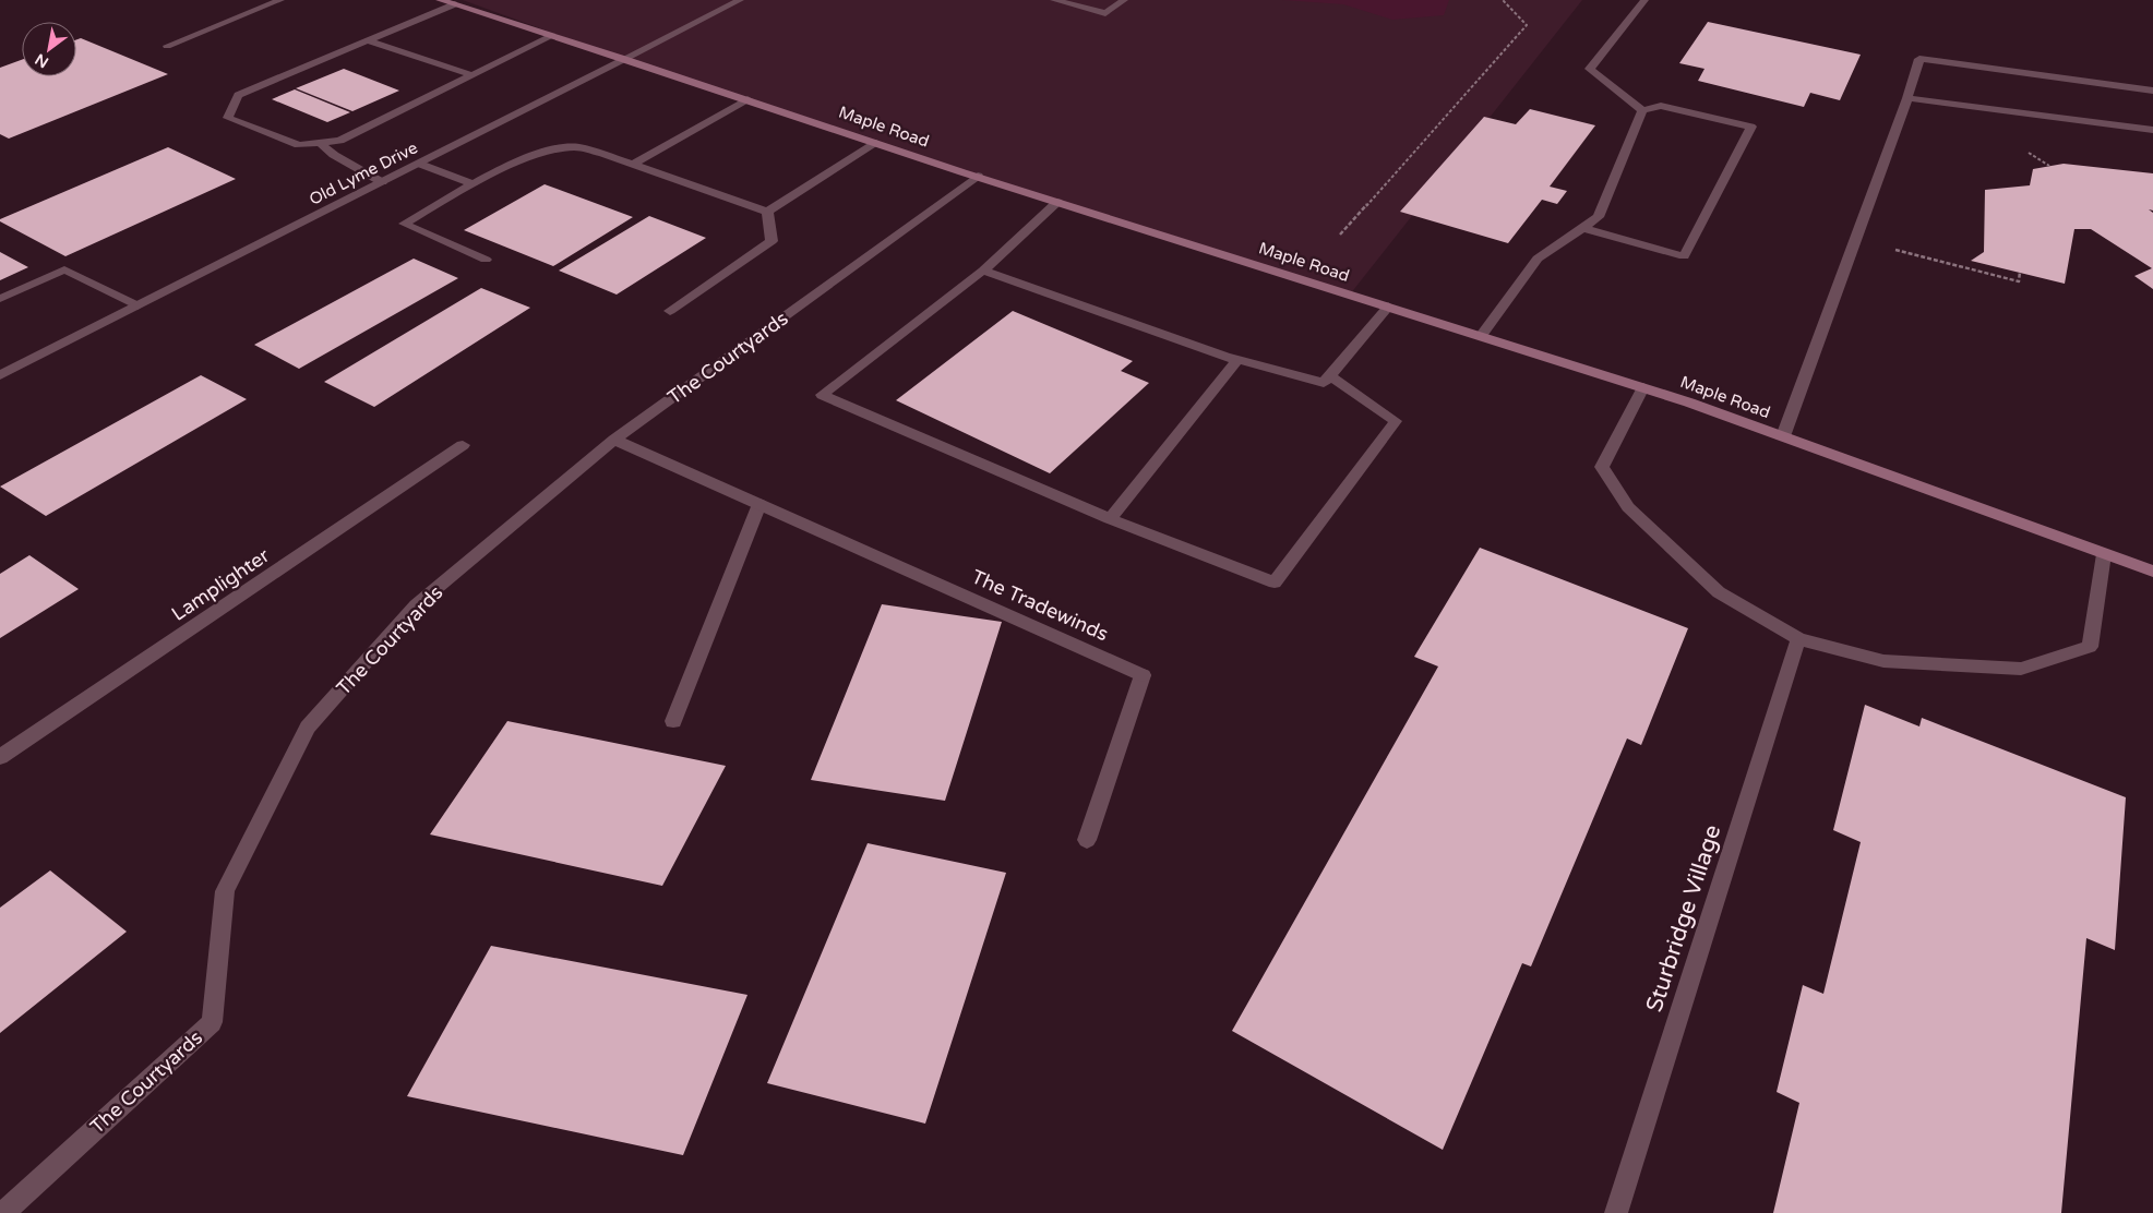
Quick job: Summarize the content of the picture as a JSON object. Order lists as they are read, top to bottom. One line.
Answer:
{"streets":{"main road":["Maple Road"],"street":["Old Lyme Drive","The Courtyards","Lamplighter","The Tradewinds","Sturbridge Village"]},"crossings":[["Maple Road","Old Lyme Drive"],["Maple Road","The Courtyards"],["The Courtyards","The Tradewinds"]],"north":"bottom left"}
